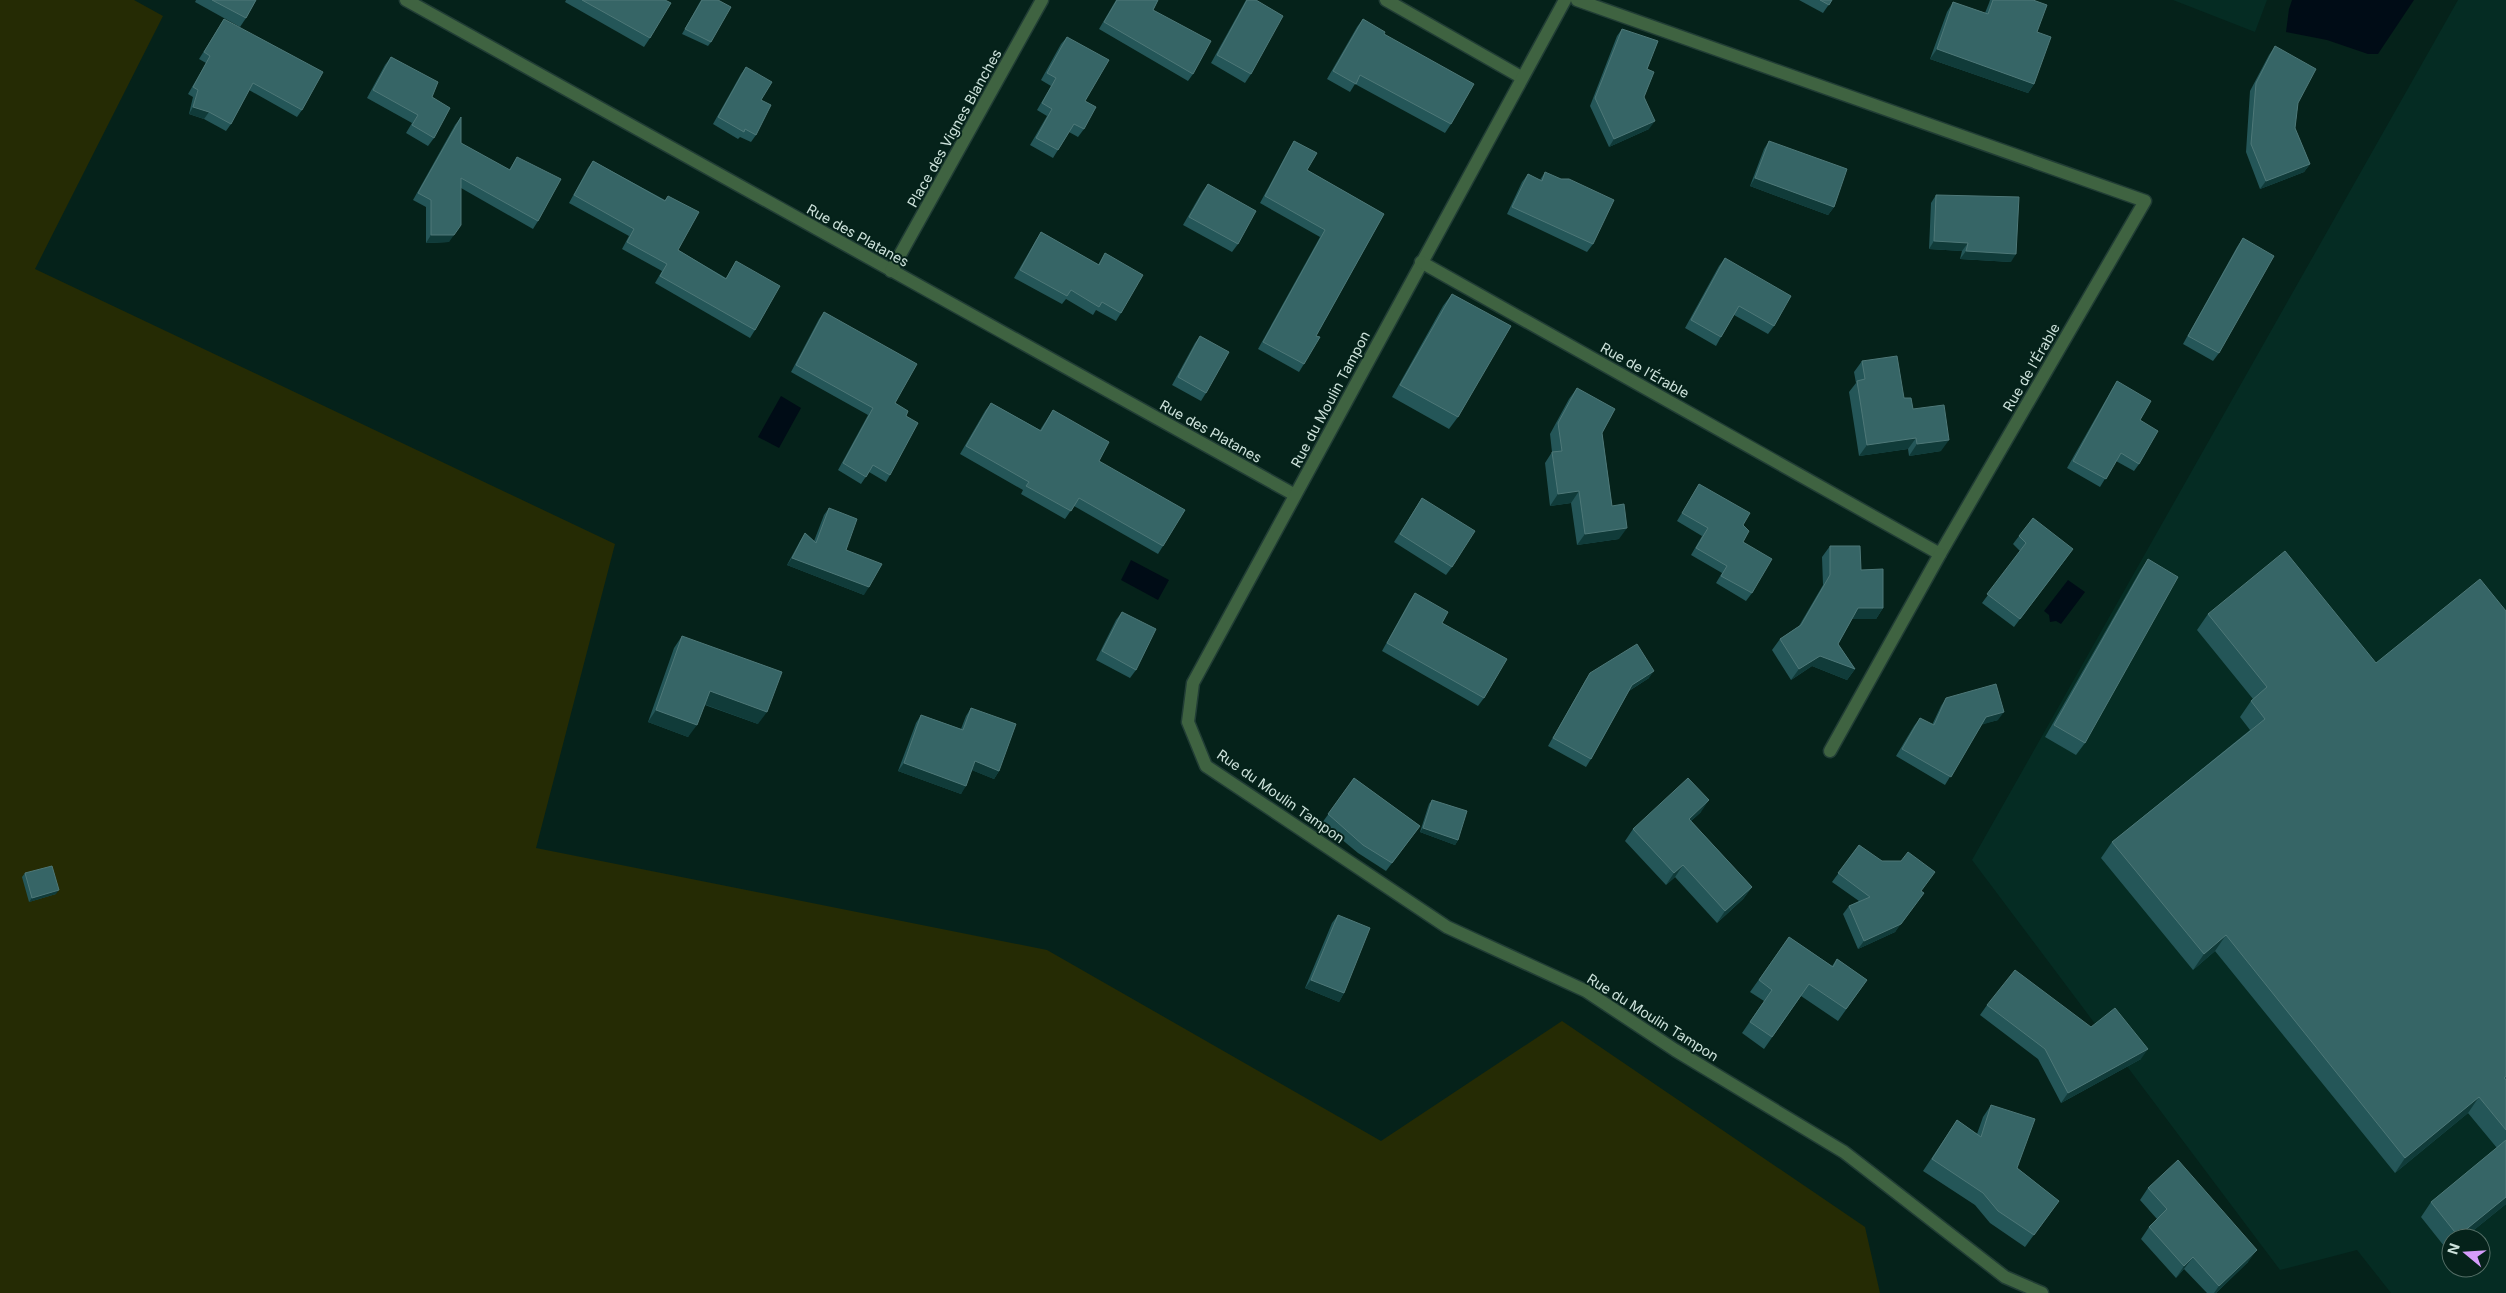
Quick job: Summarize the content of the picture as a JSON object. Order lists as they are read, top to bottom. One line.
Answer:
{"streets":{"street":["Place des Vignes Blanches","Rue des Platanes","Rue de l’Érable","Rue du Moulin Tampon"]},"crossings":[["Place des Vignes Blanches","Rue des Platanes"],["Rue des Platanes","Rue du Moulin Tampon"],["Rue de l’Érable","Rue du Moulin Tampon"]],"north":"left"}
